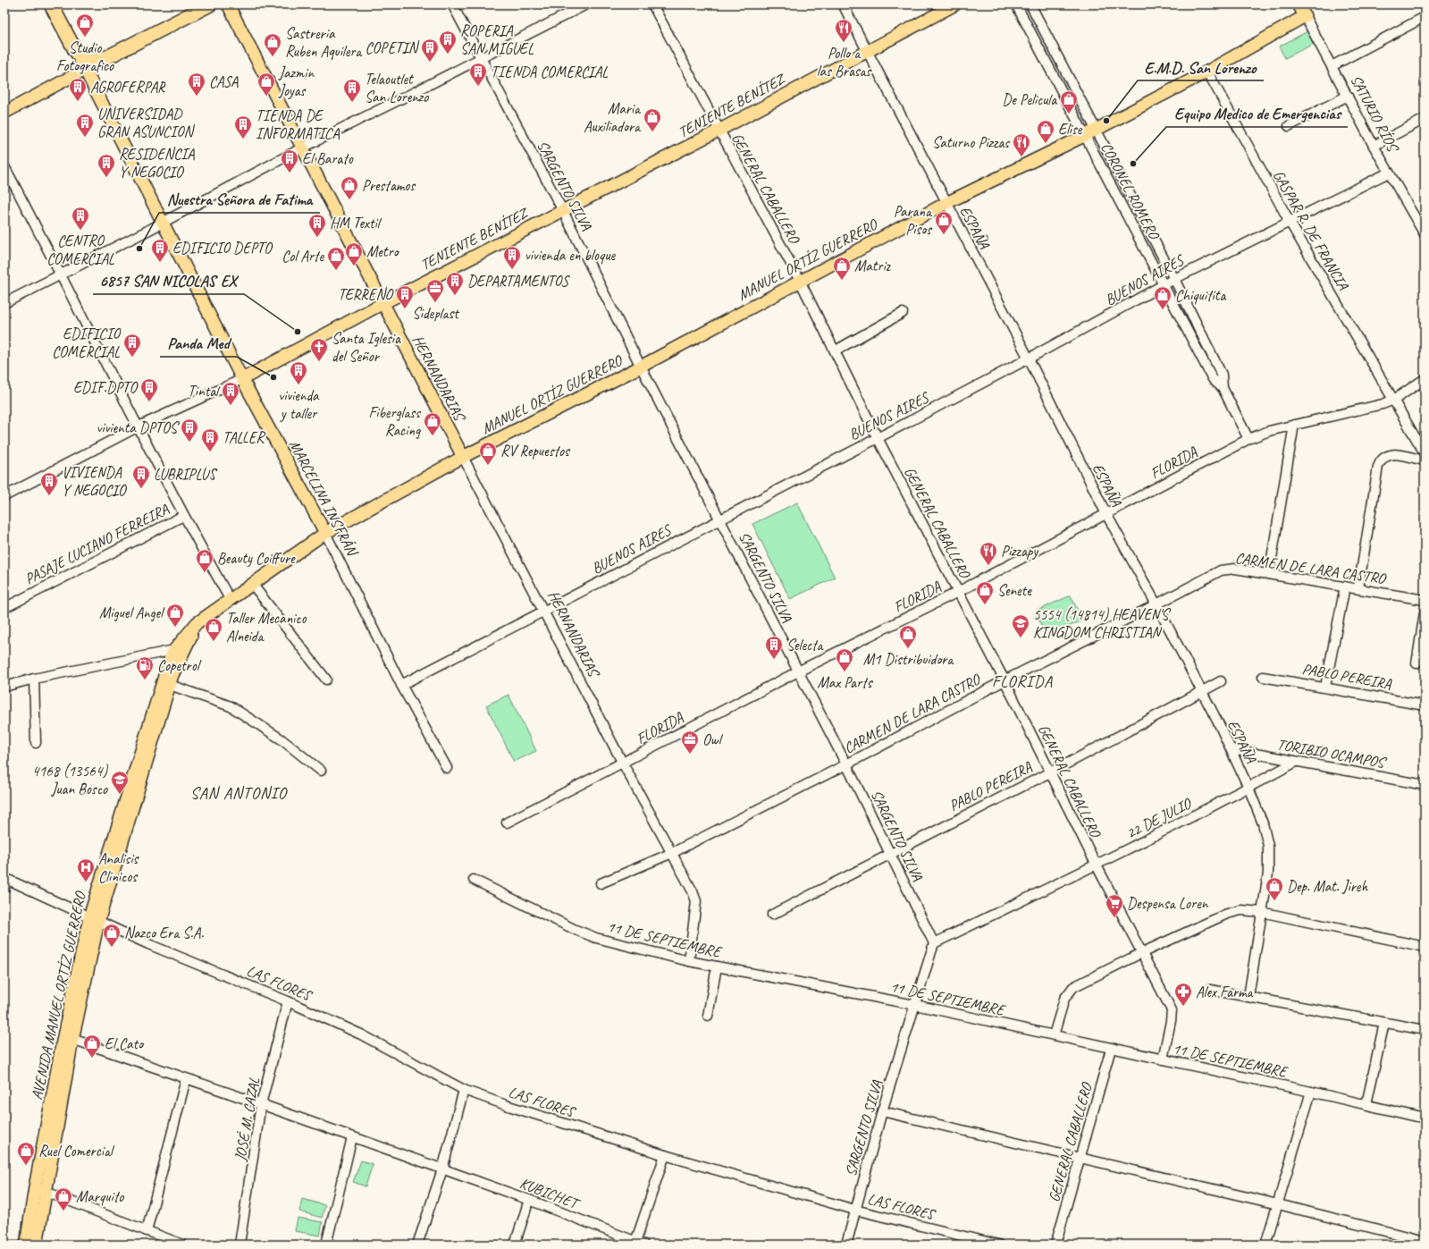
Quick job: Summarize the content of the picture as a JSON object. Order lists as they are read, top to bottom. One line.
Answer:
{"streets":{"main road":["TENIENTE BENÍTEZ","SATURIO RÍOS","MANUEL ORTÍZ GUERRERO","HERNANDARIAS","MARCELINA INSFRÁN","AVENIDA MANUEL ORTÍZ GUERRERO"],"street":["SARGENTO SILVA","GENERAL CABALLERO","CORONEL ROMERO","ESPAÑA","GASPAR R. DE FRANCIA","BUENOS AIRES","FLORIDA","PASAJE LUCIANO FERREIRA","CARMEN DE LARA CASTRO","PABLO PEREIRA","TORIBIO OCAMPOS","22 DE JULIO","11 DE SEPTIEMBRE","LAS FLORES","JOSÉ M. CAZAL","KUBICHET"]},"crossings":[["TENIENTE BENÍTEZ","SARGENTO SILVA"],["TENIENTE BENÍTEZ","GENERAL CABALLERO"],["TENIENTE BENÍTEZ","ESPAÑA"],["TENIENTE BENÍTEZ","HERNANDARIAS"],["TENIENTE BENÍTEZ","MARCELINA INSFRÁN"],["SATURIO RÍOS","MANUEL ORTÍZ GUERRERO"],["SATURIO RÍOS","BUENOS AIRES"],["SARGENTO SILVA","MANUEL ORTÍZ GUERRERO"],["SARGENTO SILVA","BUENOS AIRES"],["SARGENTO SILVA","FLORIDA"],["SARGENTO SILVA","CARMEN DE LARA CASTRO"],["SARGENTO SILVA","PABLO PEREIRA"],["SARGENTO SILVA","22 DE JULIO"],["SARGENTO SILVA","11 DE SEPTIEMBRE"],["SARGENTO SILVA","LAS FLORES"],["GENERAL CABALLERO","MANUEL ORTÍZ GUERRERO"],["GENERAL CABALLERO","BUENOS AIRES"],["GENERAL CABALLERO","FLORIDA"],["GENERAL CABALLERO","CARMEN DE LARA CASTRO"],["GENERAL CABALLERO","PABLO PEREIRA"],["GENERAL CABALLERO","22 DE JULIO"],["GENERAL CABALLERO","11 DE SEPTIEMBRE"],["CORONEL ROMERO","MANUEL ORTÍZ GUERRERO"],["CORONEL ROMERO","BUENOS AIRES"],["CORONEL ROMERO","FLORIDA"],["ESPAÑA","MANUEL ORTÍZ GUERRERO"],["ESPAÑA","BUENOS AIRES"],["ESPAÑA","FLORIDA"],["ESPAÑA","CARMEN DE LARA CASTRO"],["ESPAÑA","PABLO PEREIRA"],["ESPAÑA","TORIBIO OCAMPOS"],["ESPAÑA","22 DE JULIO"],["GASPAR R. DE FRANCIA","MANUEL ORTÍZ GUERRERO"],["GASPAR R. DE FRANCIA","BUENOS AIRES"],["GASPAR R. DE FRANCIA","FLORIDA"],["MANUEL ORTÍZ GUERRERO","HERNANDARIAS"],["MANUEL ORTÍZ GUERRERO","MARCELINA INSFRÁN"],["MANUEL ORTÍZ GUERRERO","AVENIDA MANUEL ORTÍZ GUERRERO"],["BUENOS AIRES","HERNANDARIAS"],["BUENOS AIRES","MARCELINA INSFRÁN"],["HERNANDARIAS","FLORIDA"],["HERNANDARIAS","CARMEN DE LARA CASTRO"],["HERNANDARIAS","11 DE SEPTIEMBRE"],["MARCELINA INSFRÁN","AVENIDA MANUEL ORTÍZ GUERRERO"],["TORIBIO OCAMPOS","22 DE JULIO"],["LAS FLORES","AVENIDA MANUEL ORTÍZ GUERRERO"],["LAS FLORES","JOSÉ M. CAZAL"],["AVENIDA MANUEL ORTÍZ GUERRERO","KUBICHET"],["JOSÉ M. CAZAL","KUBICHET"]],"districts":["FLORIDA","SAN ANTONIO"],"places":{"shop":["Studio Fotografico","Sastreria Ruben Aquilera","Jazmin Joyas","De Pelicula","Maria Auxiliadora","Elise","Prestamos","Parana Pisos","Metro","Col Arte","Matriz","Chiquitita","Fiberglass Racing","RV Repuestos","Beauty Coiffure","Senete","Miguel Angel","Taller Mecanico Alneida","M1 Distribuidora","Max Parts","Dep. Mat. Jireh","Nazco Era S.A.","El Cato","Ruel Comercial","Marquito"],"restaurant":["Pollo a las Brasas","Saturno Pizzas","Pizzapy"],"building":["ROPERIA SAN MIGUEL","COPETIN","TIENDA COMERCIAL","CASA","AGROFERPAR","Telaoutlet San Lorenzo","UNIVERSIDAD GRAN ASUNCION","TIENDA DE INFORMATICA","El Barato","RESIDENCIA Y NEGOCIO","CENTRO COMERCIAL","HM Textil","EDIFICIO DEPTO","vivienda en bloque","DEPARTAMENTOS","TERRENO","EDIFICIO COMERCIAL","vivienda y taller","EDIF.DPTO","Tintal","vivienta DPTOS","TALLER","LUBRIPLUS","VIVIENDA Y NEGOCIO","Selecta"],"other":["E.M.D. San Lorenzo","Equipo Medico de Emergencias","Nuestra Señora de Fatima","6857 SAN NICOLAS EX","Panda Med"],"office":["Sideplast","Owl"],"church":["Santa Iglesia del Señor"],"school or university":["5554 (14814) HEAVEN'S KINGDOM CHRISTIAN","4168 (13564) Juan Bosco"],"fuel station":["Copetrol"],"hospital":["Analisis Clinicos"],"supermarket":["Despensa Loren"],"pharmacy":["Alex Farma"]}}
